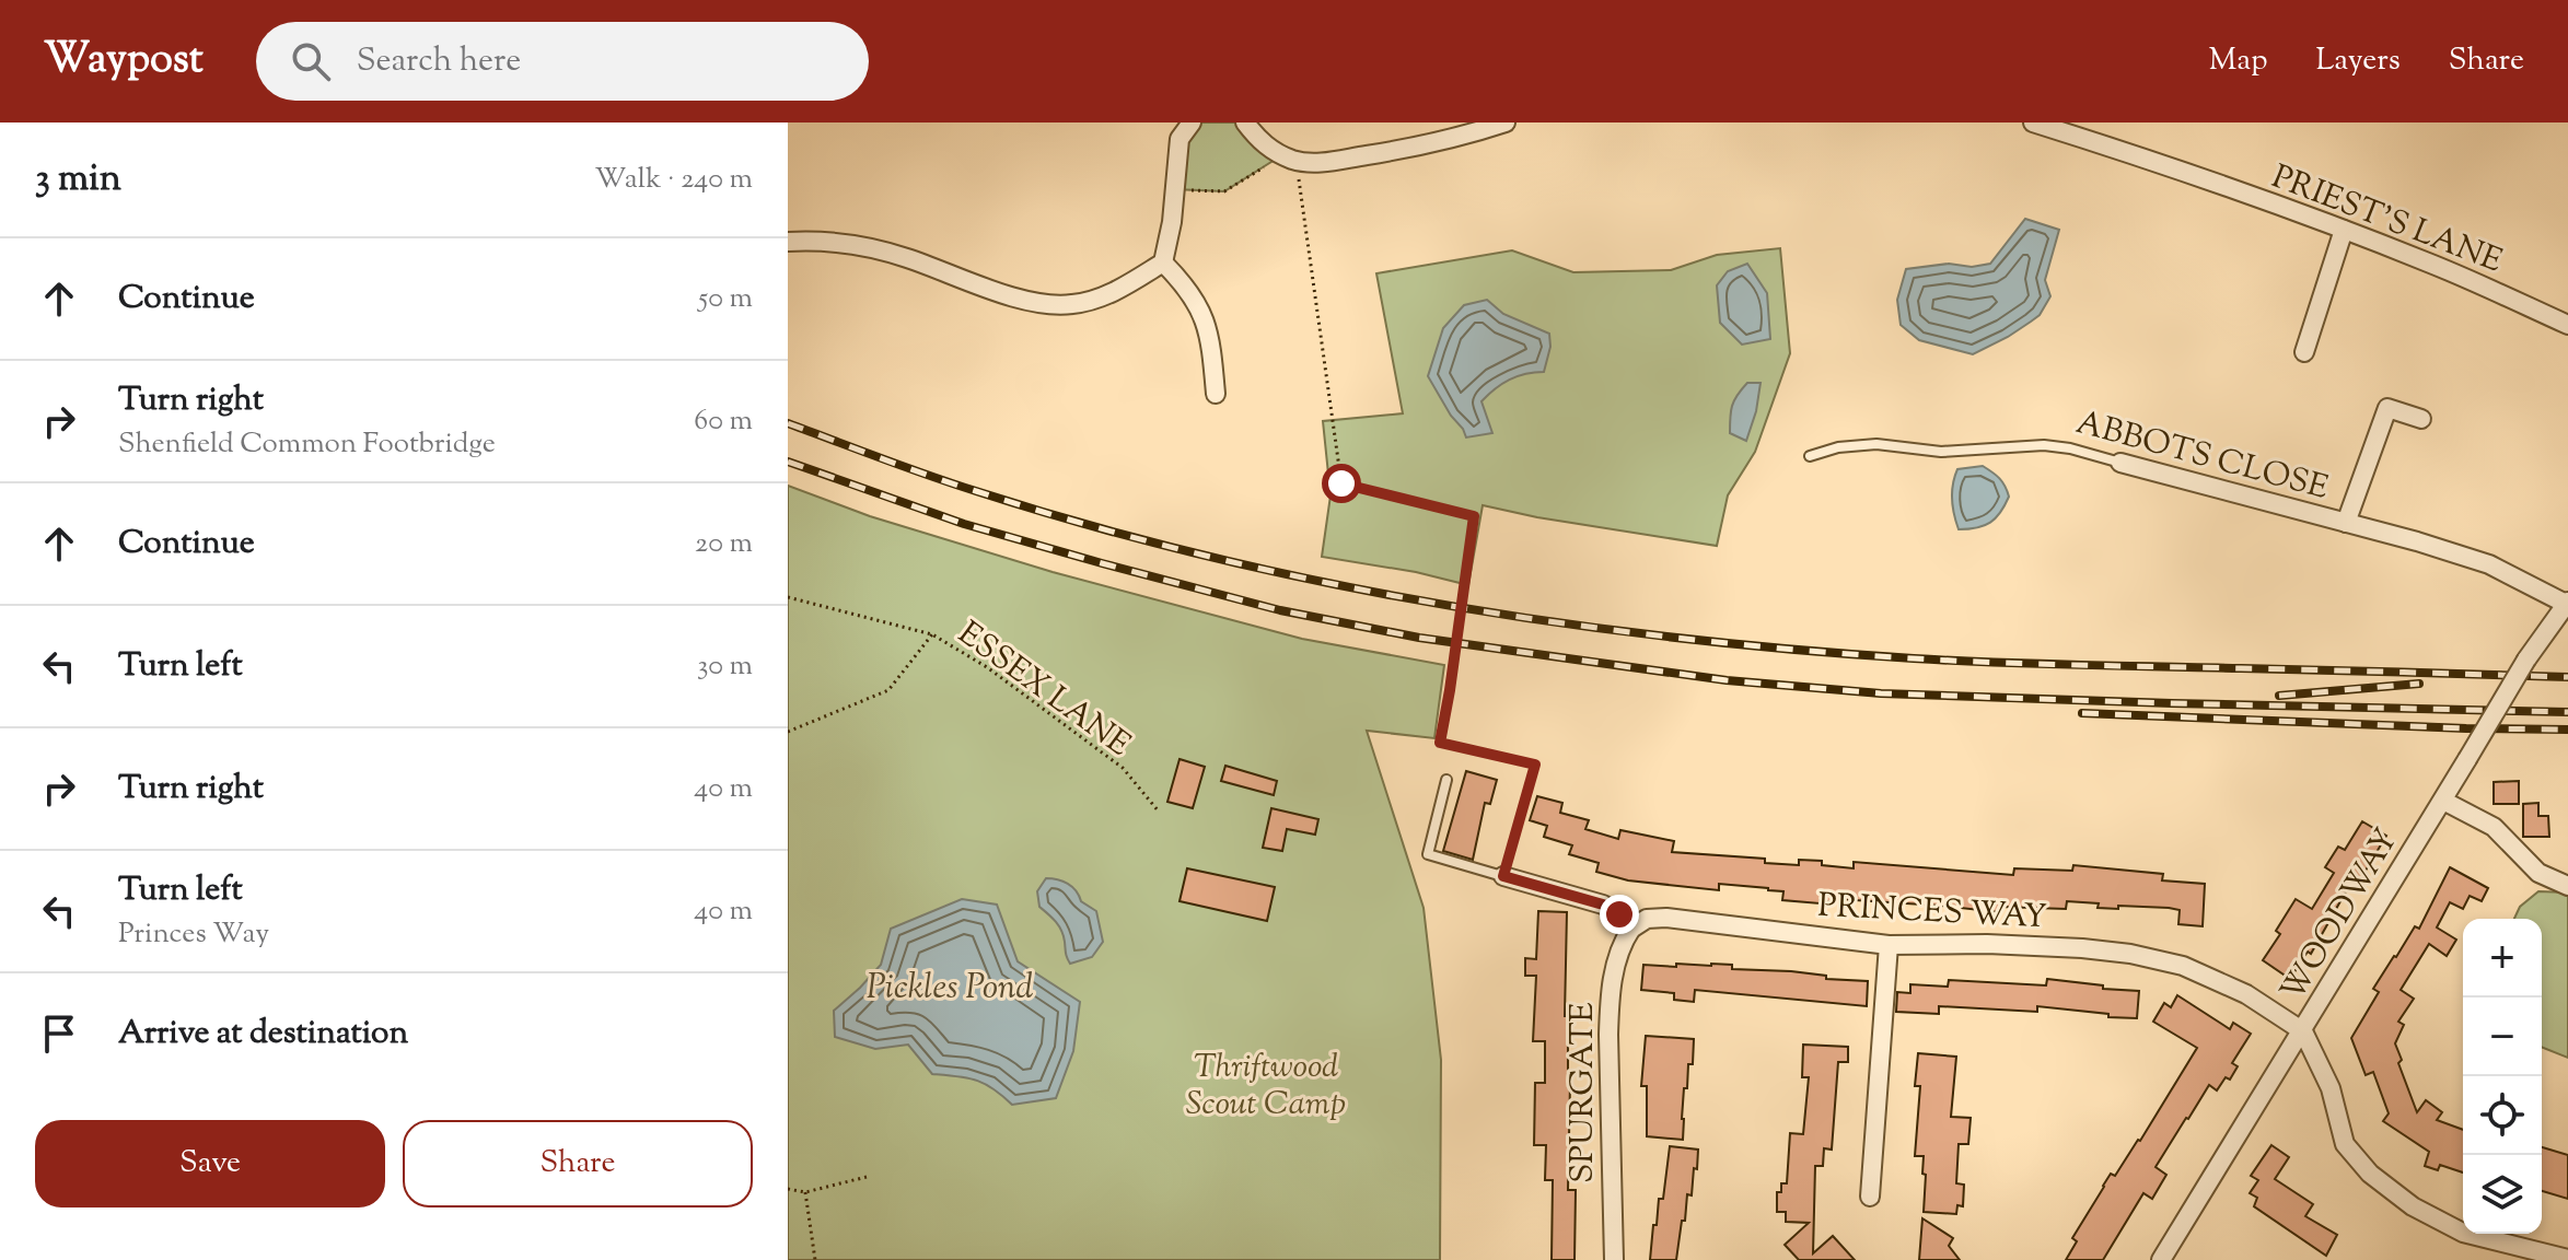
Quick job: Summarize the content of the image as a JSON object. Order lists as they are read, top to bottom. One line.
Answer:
{"streets":{"street":["PRIEST'S LANE","ABBOTS CLOSE","PRINCES WAY","WOODWAY","SPURGATE"],"path":["ESSEX LANE"]},"crossings":[["ABBOTS CLOSE","WOODWAY"],["PRINCES WAY","WOODWAY"],["PRINCES WAY","SPURGATE"]],"water":["Pickles Pond"],"parks":["Thriftwood Scout Camp"],"page":{"header":"Waypost","search":"Search here","nav":["Map","Layers","Share"],"heading":["3 min","Walk · 240 m"],"list":[["Continue","50 m"],["Turn right","Shenfield Common Footbridge","60 m"],["Continue","20 m"],["Turn left","30 m"],["Turn right","40 m"],["Turn left","Princes Way","40 m"],"Arrive at destination"],"map_buttons":["+","−"],"buttons":["Save","Share"]}}
